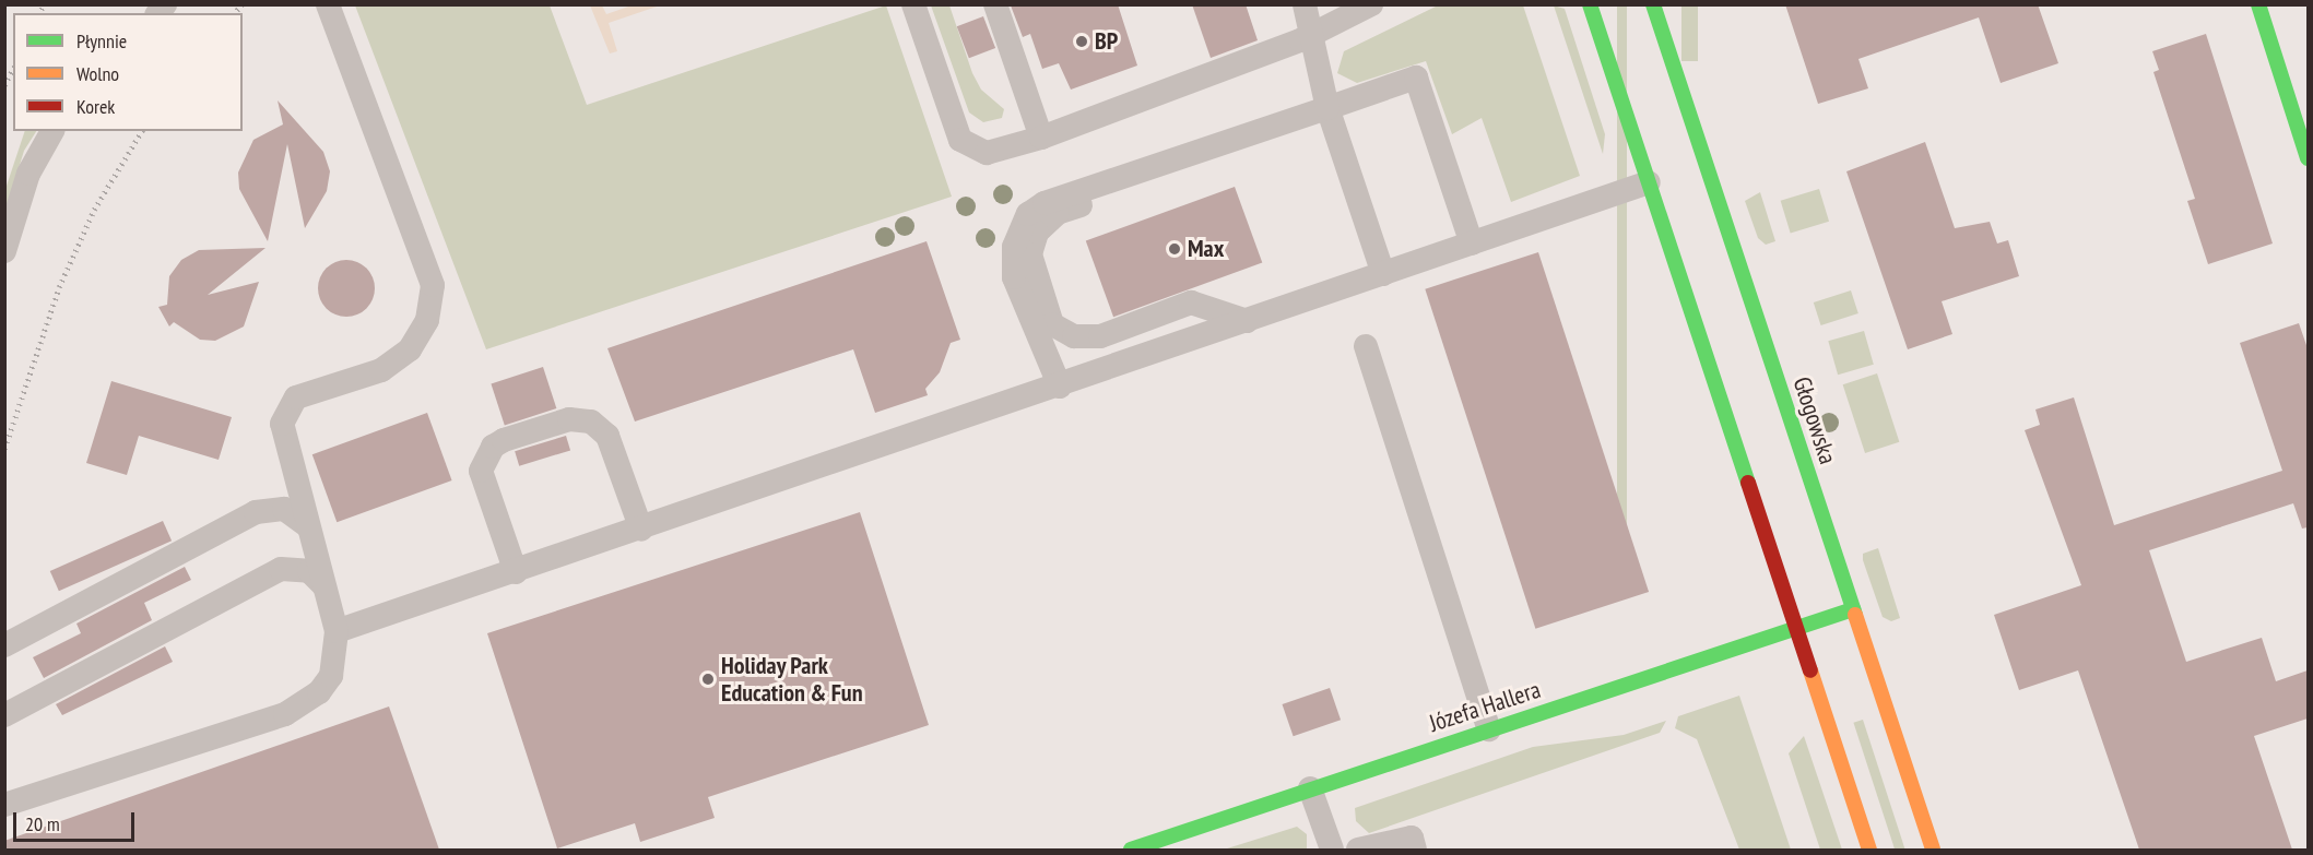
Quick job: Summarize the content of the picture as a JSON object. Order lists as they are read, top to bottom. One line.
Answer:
{"streets":{"main road":["Głogowska","Józefa Hallera"]},"crossings":[["Głogowska","Józefa Hallera"]],"places":["BP","Max","Holiday Park Education & Fun"],"legend":["Płynnie","Wolno","Korek"],"scale_bar":"20 m"}
